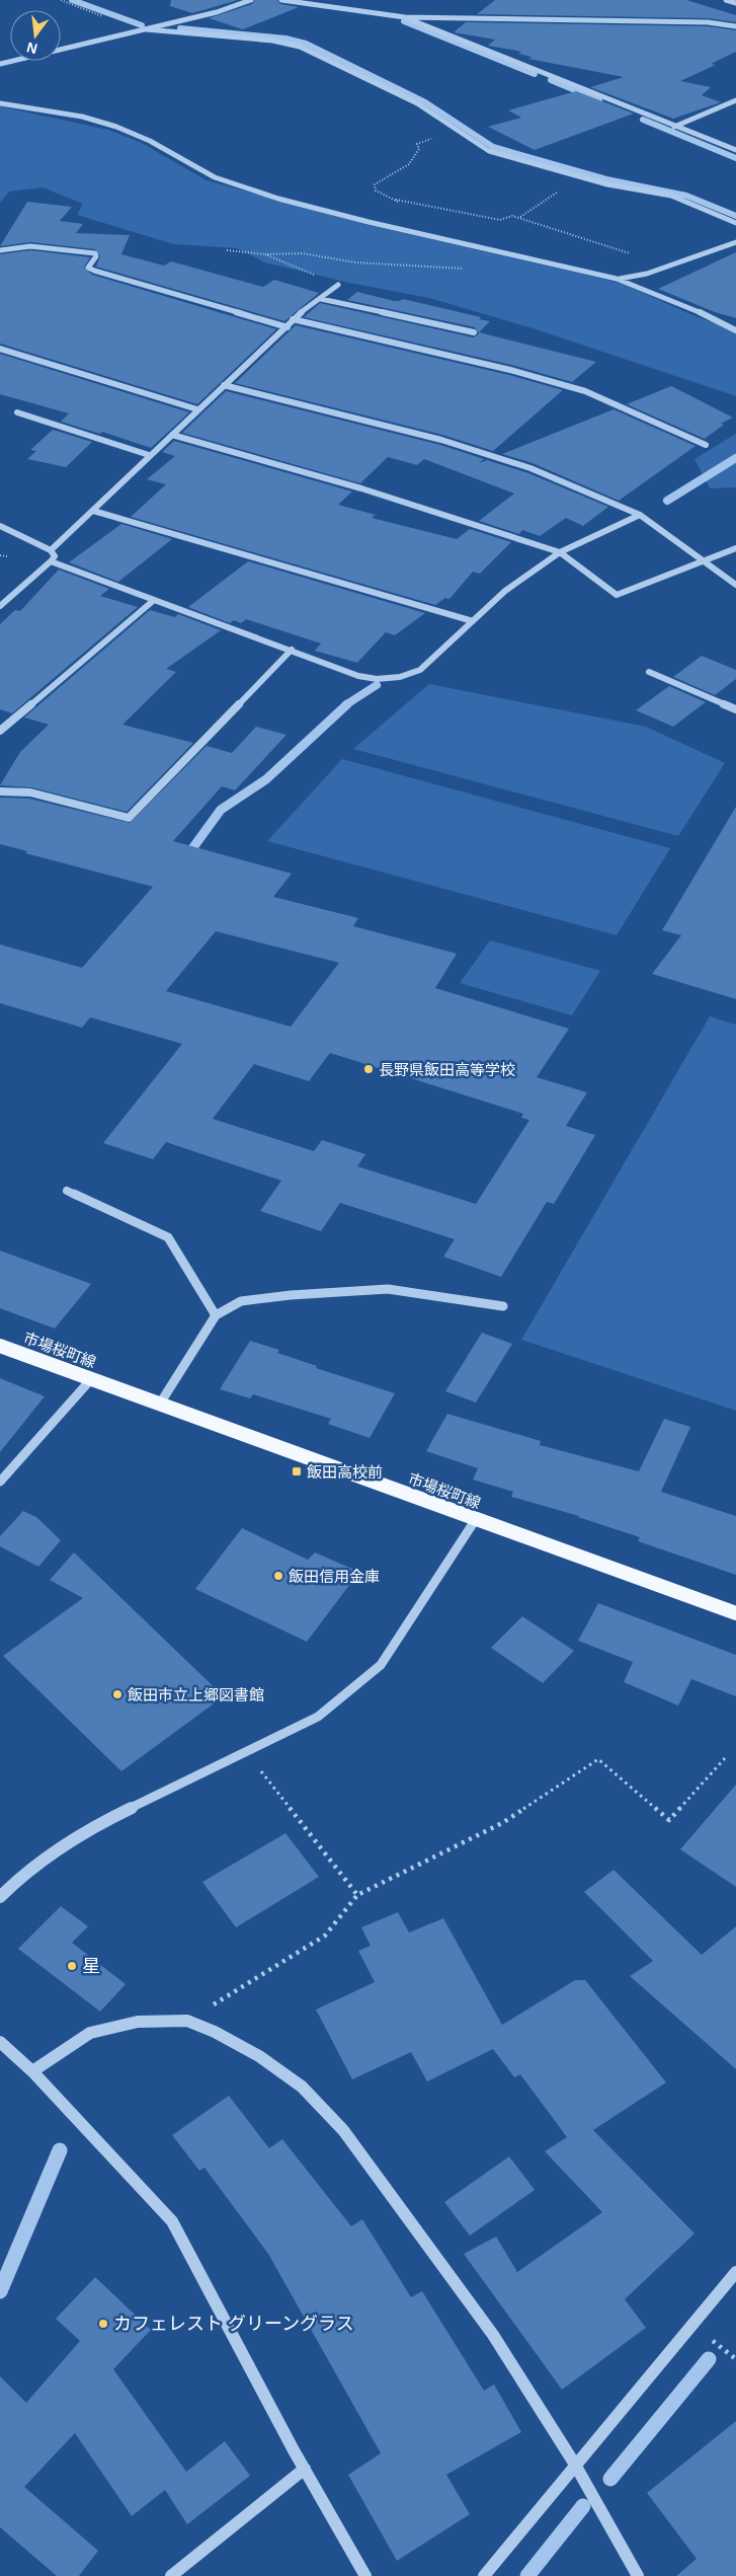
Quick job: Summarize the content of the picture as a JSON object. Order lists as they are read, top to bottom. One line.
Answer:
{"streets":{"main road":["市場桜町線"]},"places":{"other":["長野県飯田高等学校","飯田信用金庫","飯田市立上郷図書館","星","カフェレスト グリーングラス"],"transit":["飯田高校前"]},"north":"bottom"}
